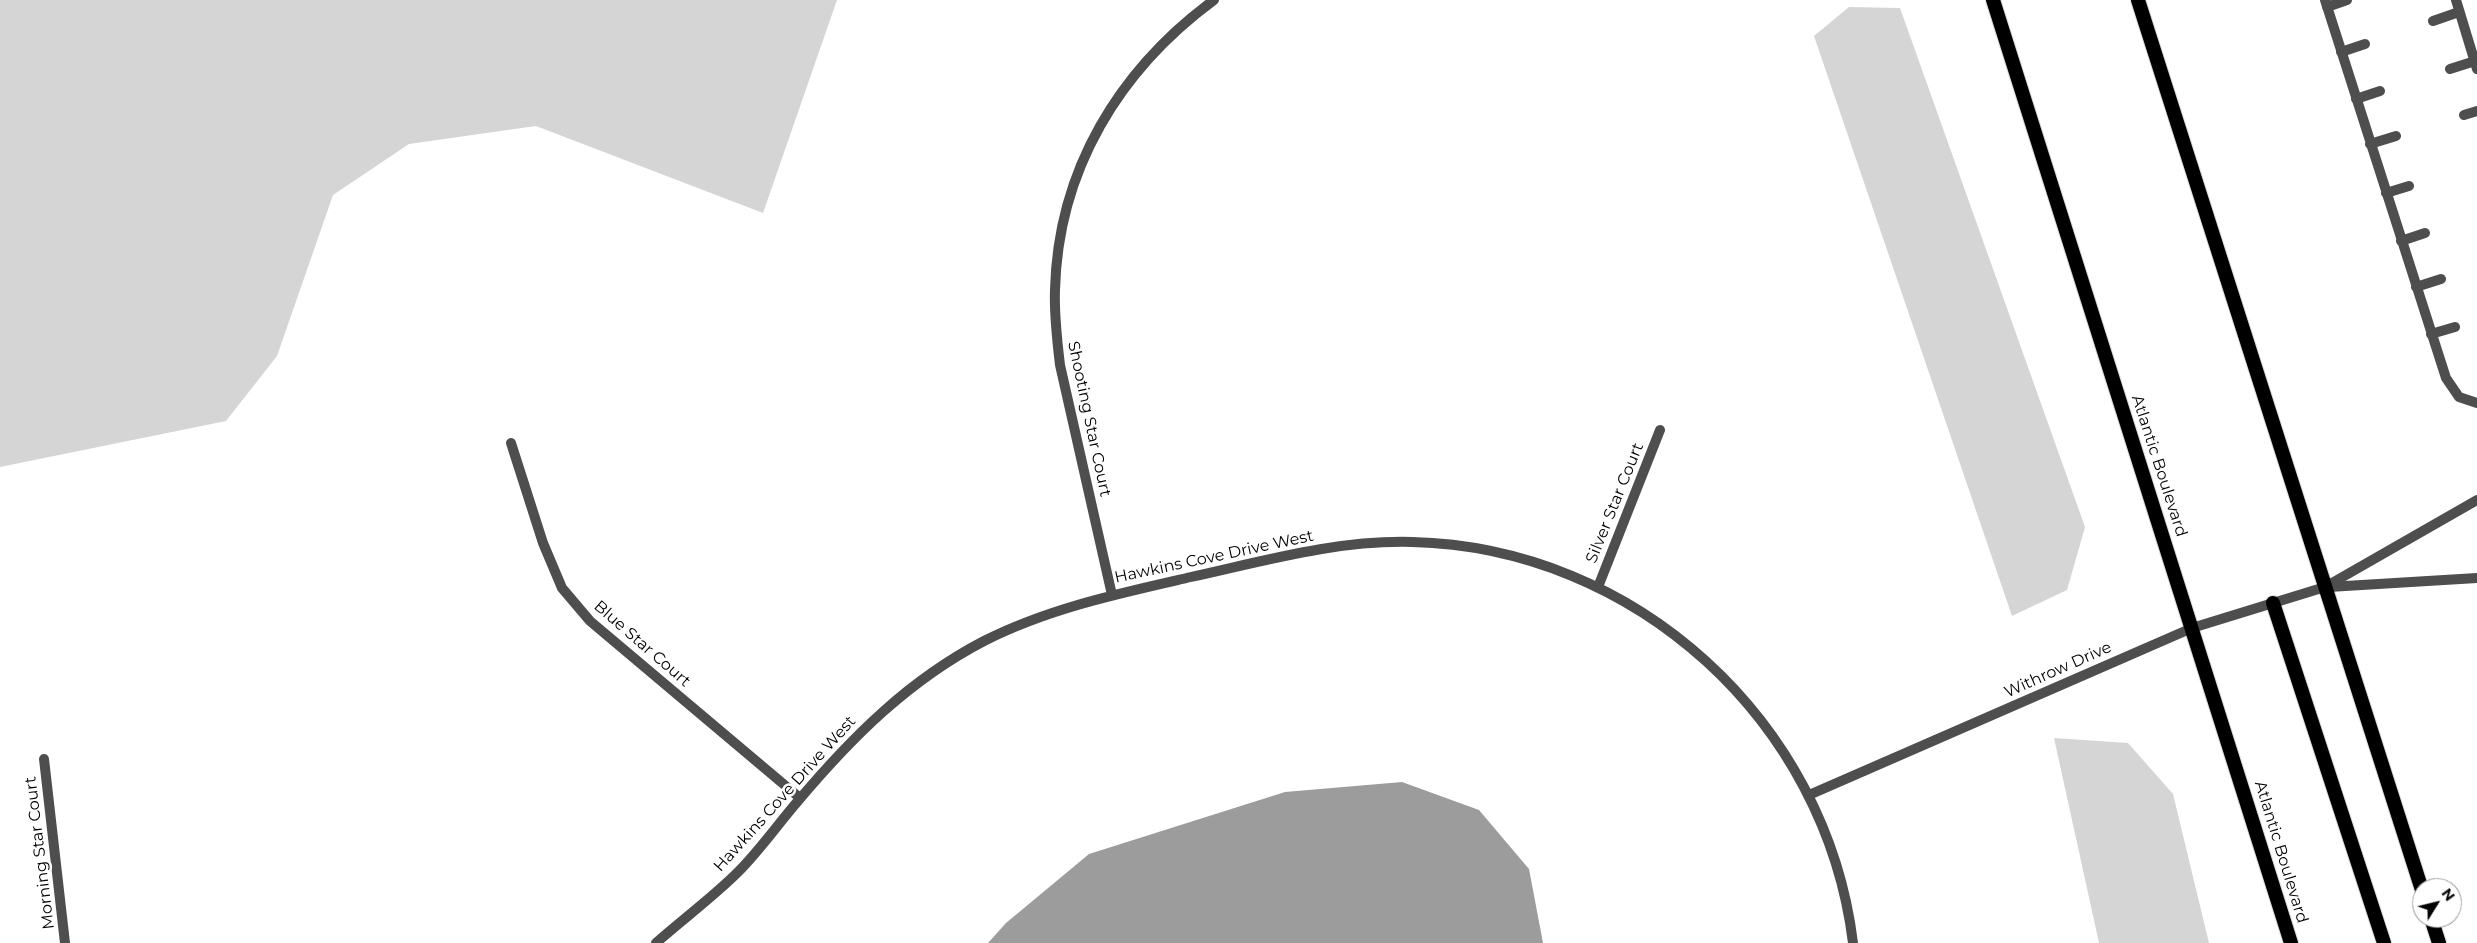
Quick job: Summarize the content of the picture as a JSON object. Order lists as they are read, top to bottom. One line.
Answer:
{"streets":{"highway":["Atlantic Boulevard"],"street":["Shooting Star Court","Silver Star Court","Hawkins Cove Drive West","Blue Star Court","Withrow Drive","Morning Star Court"]},"crossings":[["Shooting Star Court","Hawkins Cove Drive West"],["Atlantic Boulevard","Withrow Drive"],["Silver Star Court","Hawkins Cove Drive West"],["Hawkins Cove Drive West","Blue Star Court"],["Hawkins Cove Drive West","Withrow Drive"]],"north":"top right"}
